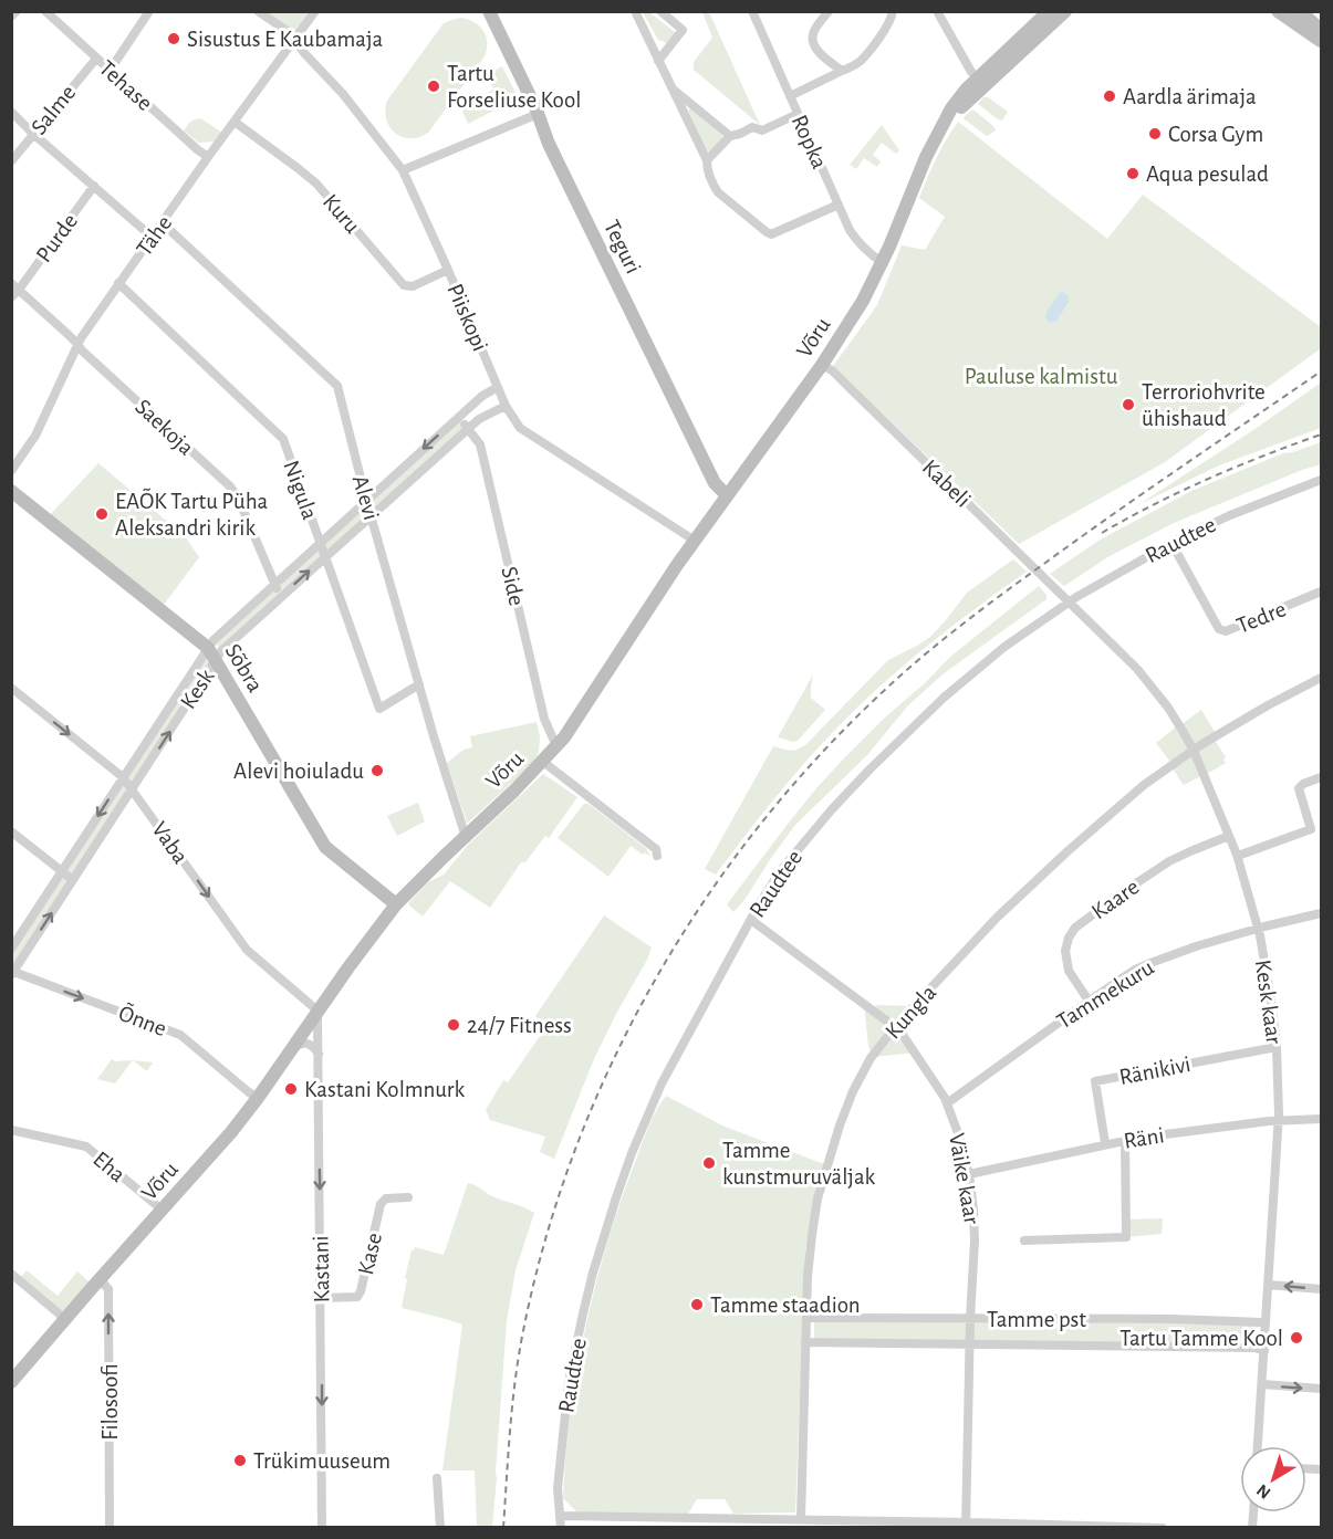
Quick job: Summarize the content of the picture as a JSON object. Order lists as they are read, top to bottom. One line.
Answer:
{"streets":{"main road":["Teguri","Võru","Sõbra"],"street":["Tehase","Salme","Ropka","Kuru","Tähe","Purde","Piiskopi","Saekoja","Kabeli","Nigula","Alevi","Raudtee","Side","Tedre","Kesk","Vaba","Kaare","Tammekuru","Kesk kaar","Kungla","Õnne","Ränikivi","Räni","Eha","Väike kaar","Kase","Kastani","Tamme pst","Filosoofi"]},"crossings":[["Tehase","Salme"],["Tehase","Tähe"],["Ropka","Võru"],["Kuru","Tähe"],["Kuru","Piiskopi"],["Tähe","Piiskopi"],["Tähe","Saekoja"],["Tähe","Nigula"],["Tähe","Alevi"],["Purde","Saekoja"],["Teguri","Võru"],["Piiskopi","Võru"],["Piiskopi","Kesk"],["Võru","Kabeli"],["Võru","Alevi"],["Võru","Side"],["Võru","Sõbra"],["Võru","Vaba"],["Võru","Õnne"],["Võru","Eha"],["Võru","Kastani"],["Võru","Filosoofi"],["Saekoja","Kesk"],["Kabeli","Raudtee"],["Kabeli","Kesk kaar"],["Nigula","Alevi"],["Nigula","Kesk"],["Alevi","Kesk"],["Raudtee","Tedre"],["Raudtee","Kesk kaar"],["Raudtee","Väike kaar"],["Side","Kesk"],["Sõbra","Kesk"],["Kesk","Vaba"],["Kesk","Õnne"],["Vaba","Kastani"],["Kaare","Tammekuru"],["Kaare","Kesk kaar"],["Tammekuru","Kesk kaar"],["Tammekuru","Väike kaar"],["Kesk kaar","Kungla"],["Kesk kaar","Ränikivi"],["Kesk kaar","Räni"],["Kesk kaar","Tamme pst"],["Kungla","Väike kaar"],["Kungla","Tamme pst"],["Ränikivi","Räni"],["Räni","Väike kaar"],["Väike kaar","Tamme pst"],["Kase","Kastani"]],"one_way":["Vaba","Õnne","Kastani","Filosoofi"],"parks":["Pauluse kalmistu"],"places":["Sisustus E Kaubamaja","Tartu Forseliuse Kool","Aardla ärimaja","Corsa Gym","Aqua pesulad","Terroriohvrite ühishaud","EAÕK Tartu Püha Aleksandri kirik","Alevi hoiuladu","24/7 Fitness","Kastani Kolmnurk","Tamme kunstmuruväljak","Tamme staadion","Tartu Tamme Kool","Trükimuuseum"],"north":"bottom left"}
